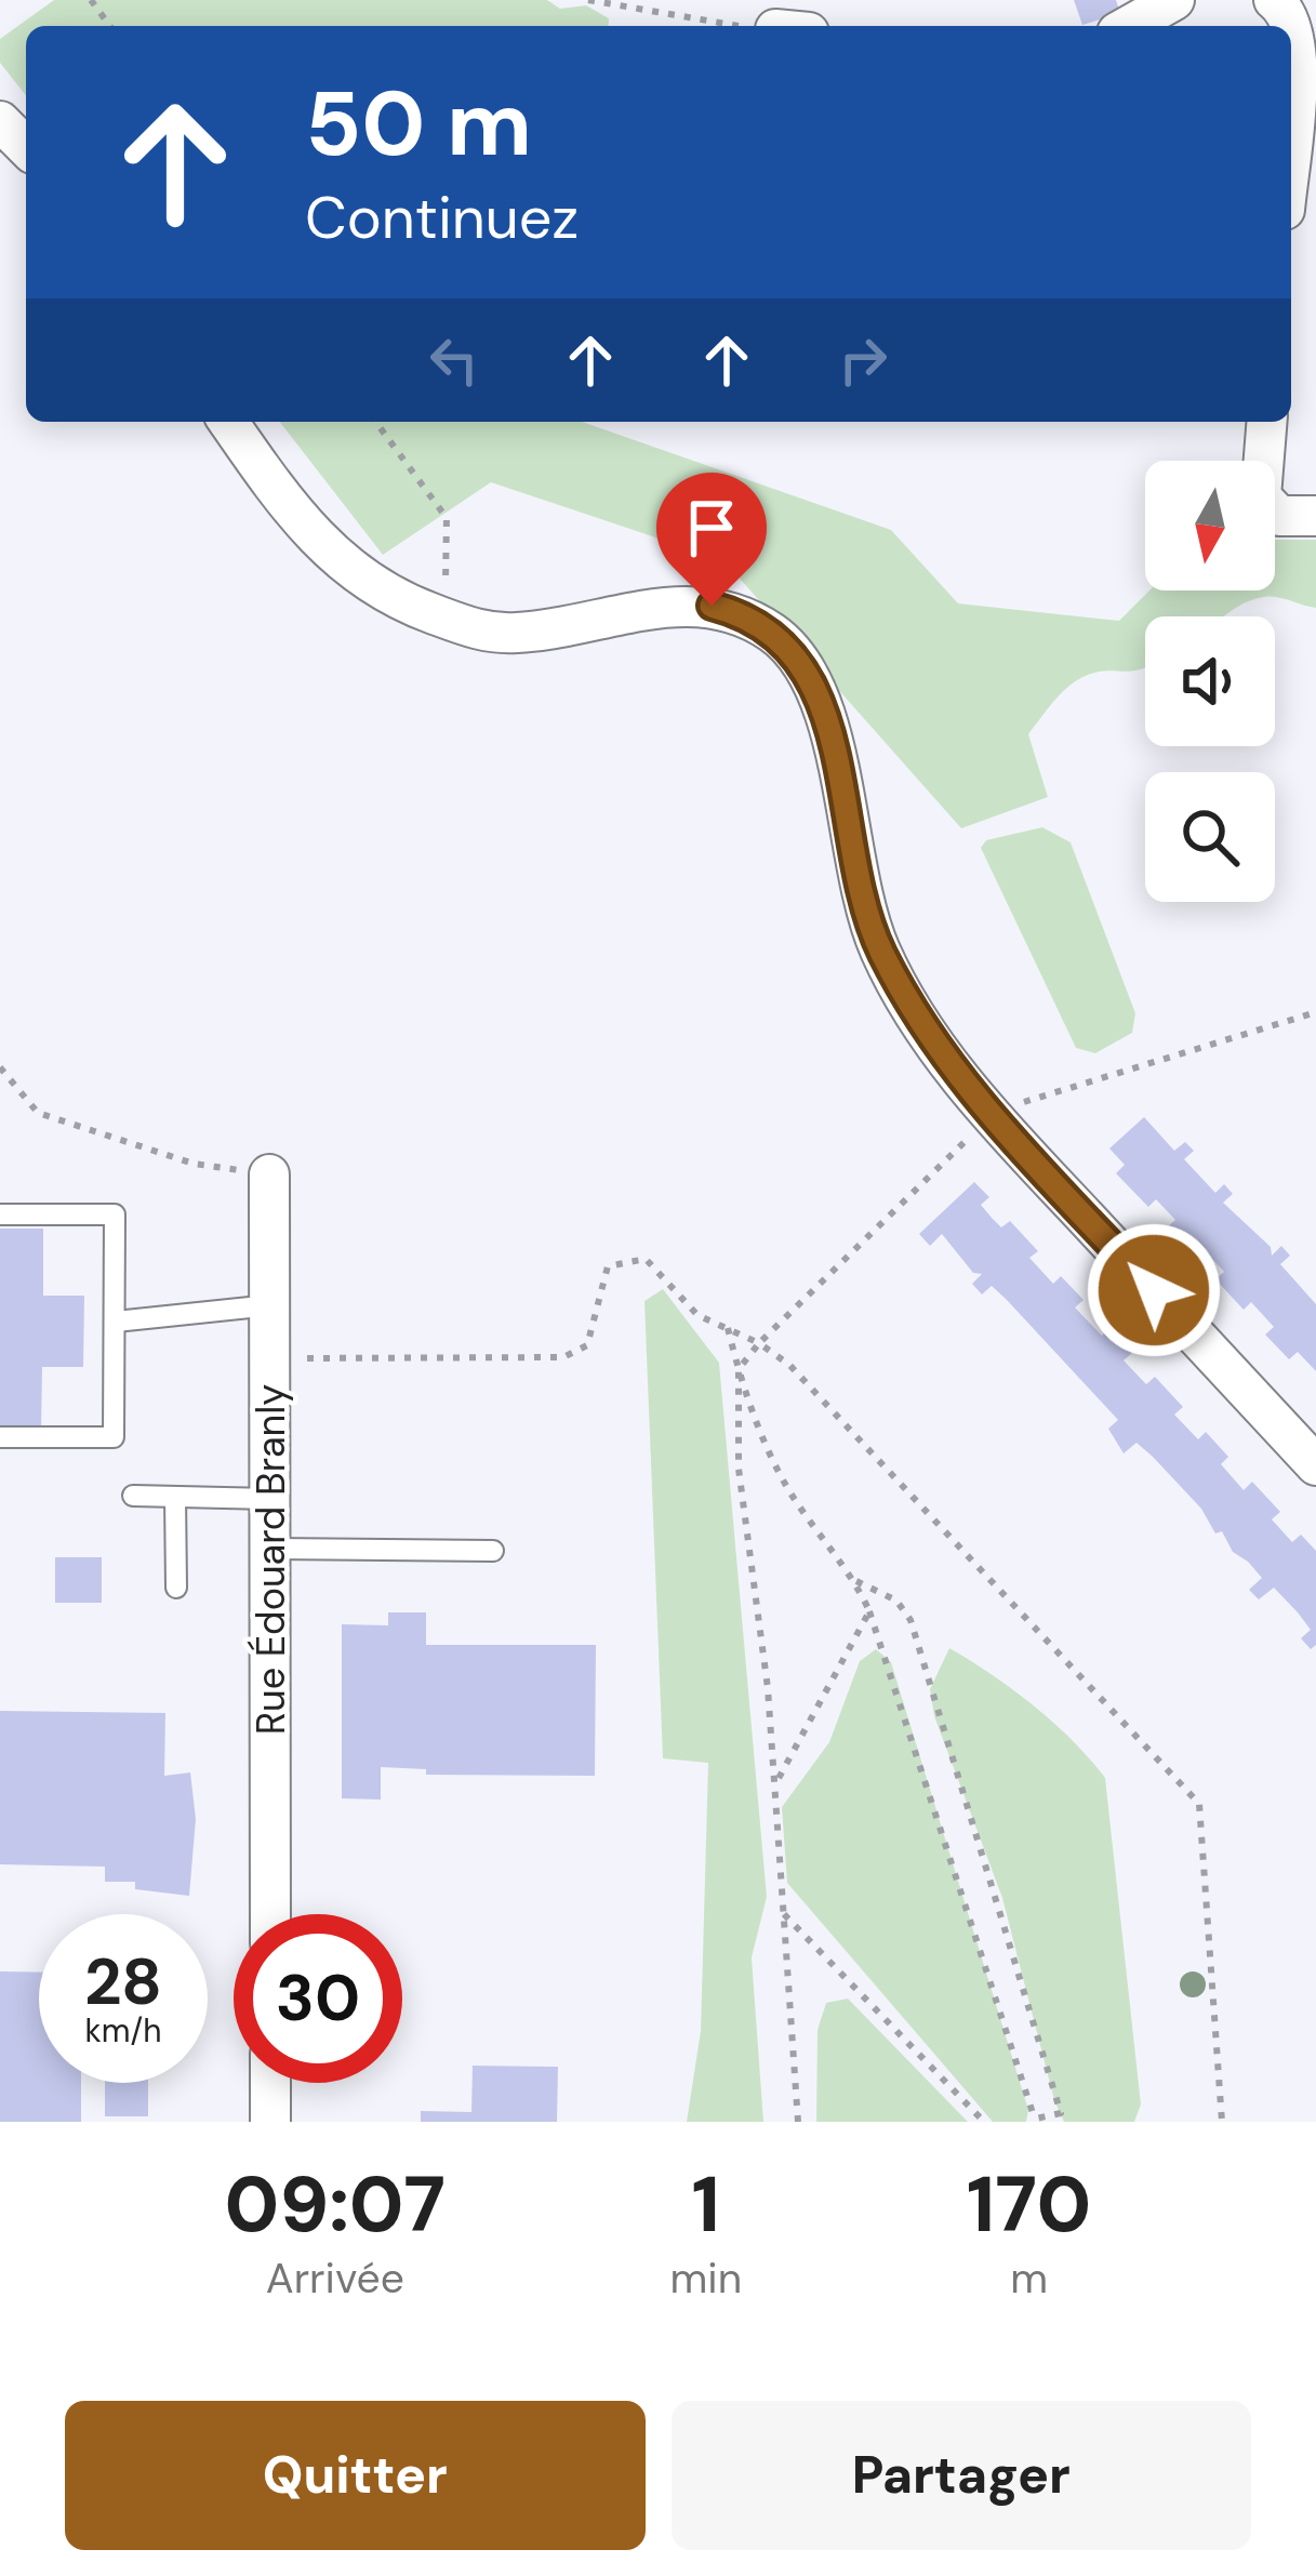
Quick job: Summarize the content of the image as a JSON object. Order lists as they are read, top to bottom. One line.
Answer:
{"streets":{"street":["Rue Édouard Branly"]},"north":"bottom","page":{"turn":["50 m","Continuez"],"speed":"28 km/h","limit":"30","eta":["09:07","Arrivée","1","min","170","m"],"buttons":["Quitter","Partager"]}}
